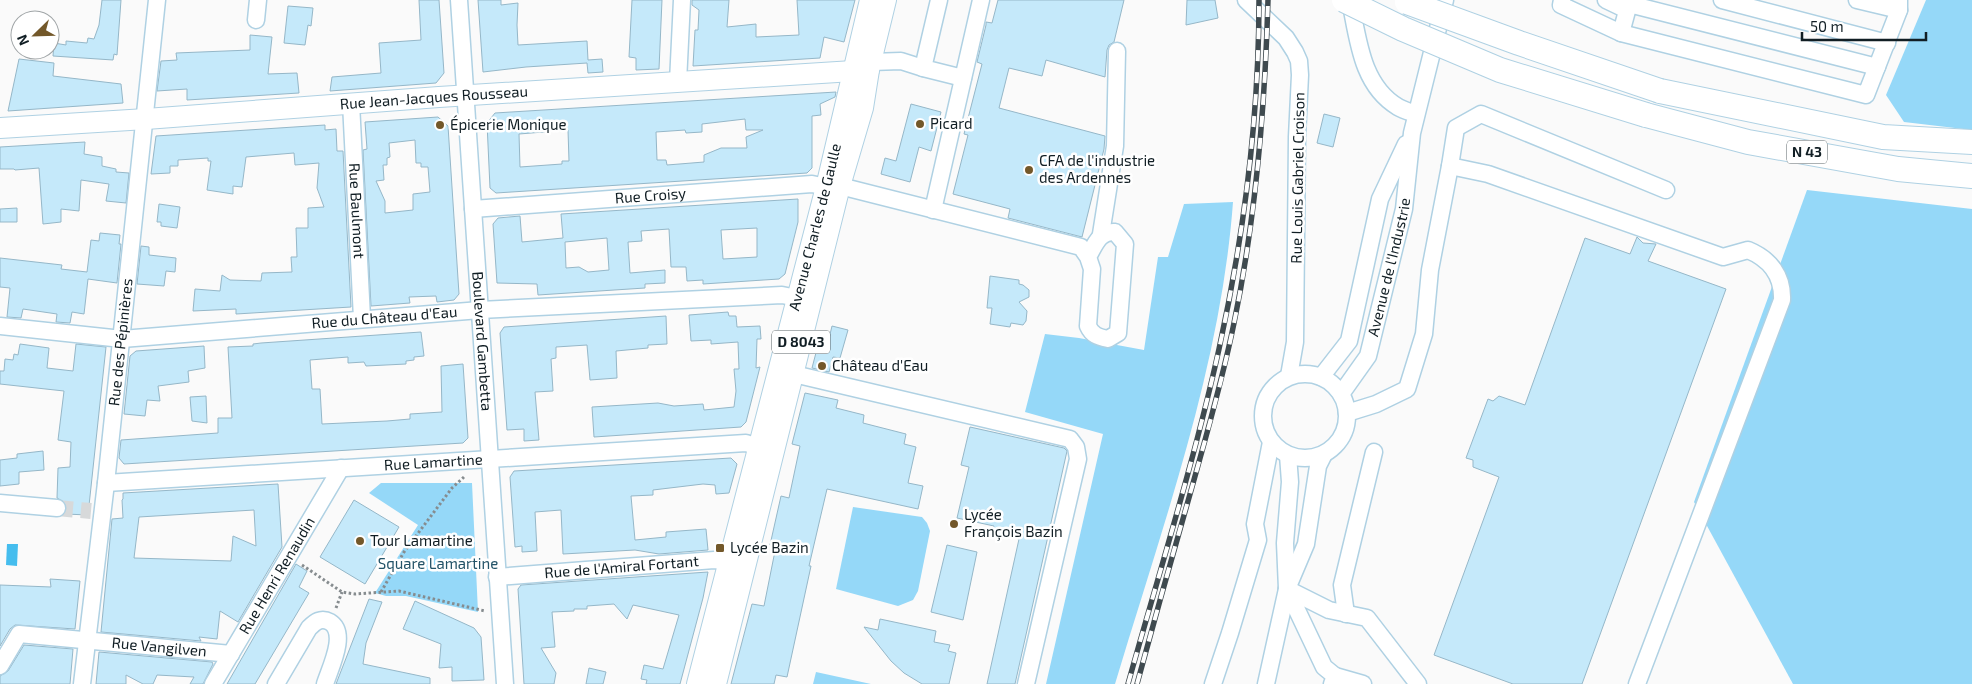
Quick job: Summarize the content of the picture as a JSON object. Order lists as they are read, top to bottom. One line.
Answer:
{"streets":{"highway":["N 43"],"main road":["Rue Jean-Jacques Rousseau","Avenue Charles de Gaulle","D 8043"],"street":["Rue Louis Gabriel Croison","Rue Croisy","Rue Baulmont","Avenue de l'Industrie","Rue du Château d'Eau","Rue des Pépinières","Boulevard Gambetta","Rue Lamartine","Rue de l'Amiral Fortant","Rue Henri Renaudin","Rue Vangilven"]},"crossings":[["Rue Jean-Jacques Rousseau","Rue Baulmont"],["Rue Jean-Jacques Rousseau","Avenue Charles de Gaulle"],["Rue Jean-Jacques Rousseau","Rue des Pépinières"],["Rue Jean-Jacques Rousseau","Boulevard Gambetta"],["Rue Louis Gabriel Croison","Avenue de l'Industrie"],["Rue Croisy","Avenue Charles de Gaulle"],["Rue Croisy","Boulevard Gambetta"],["Rue Baulmont","Rue du Château d'Eau"],["Avenue Charles de Gaulle","Rue du Château d'Eau"],["Avenue Charles de Gaulle","Rue Lamartine"],["Avenue Charles de Gaulle","Rue de l'Amiral Fortant"],["Rue du Château d'Eau","Rue des Pépinières"],["Rue du Château d'Eau","Boulevard Gambetta"],["Rue des Pépinières","Rue Lamartine"],["Rue des Pépinières","Rue Vangilven"],["Boulevard Gambetta","Rue Lamartine"],["Boulevard Gambetta","Rue de l'Amiral Fortant"],["Rue Lamartine","Rue Henri Renaudin"],["Rue Henri Renaudin","Rue Vangilven"]],"parks":["Square Lamartine"],"places":{"other":["Picard","Épicerie Monique","CFA de l'industrie des Ardennes","Château d'Eau","Lycée François Bazin","Tour Lamartine"],"transit":["Lycée Bazin"]},"scale_bar":"50 m","north":"bottom left"}
